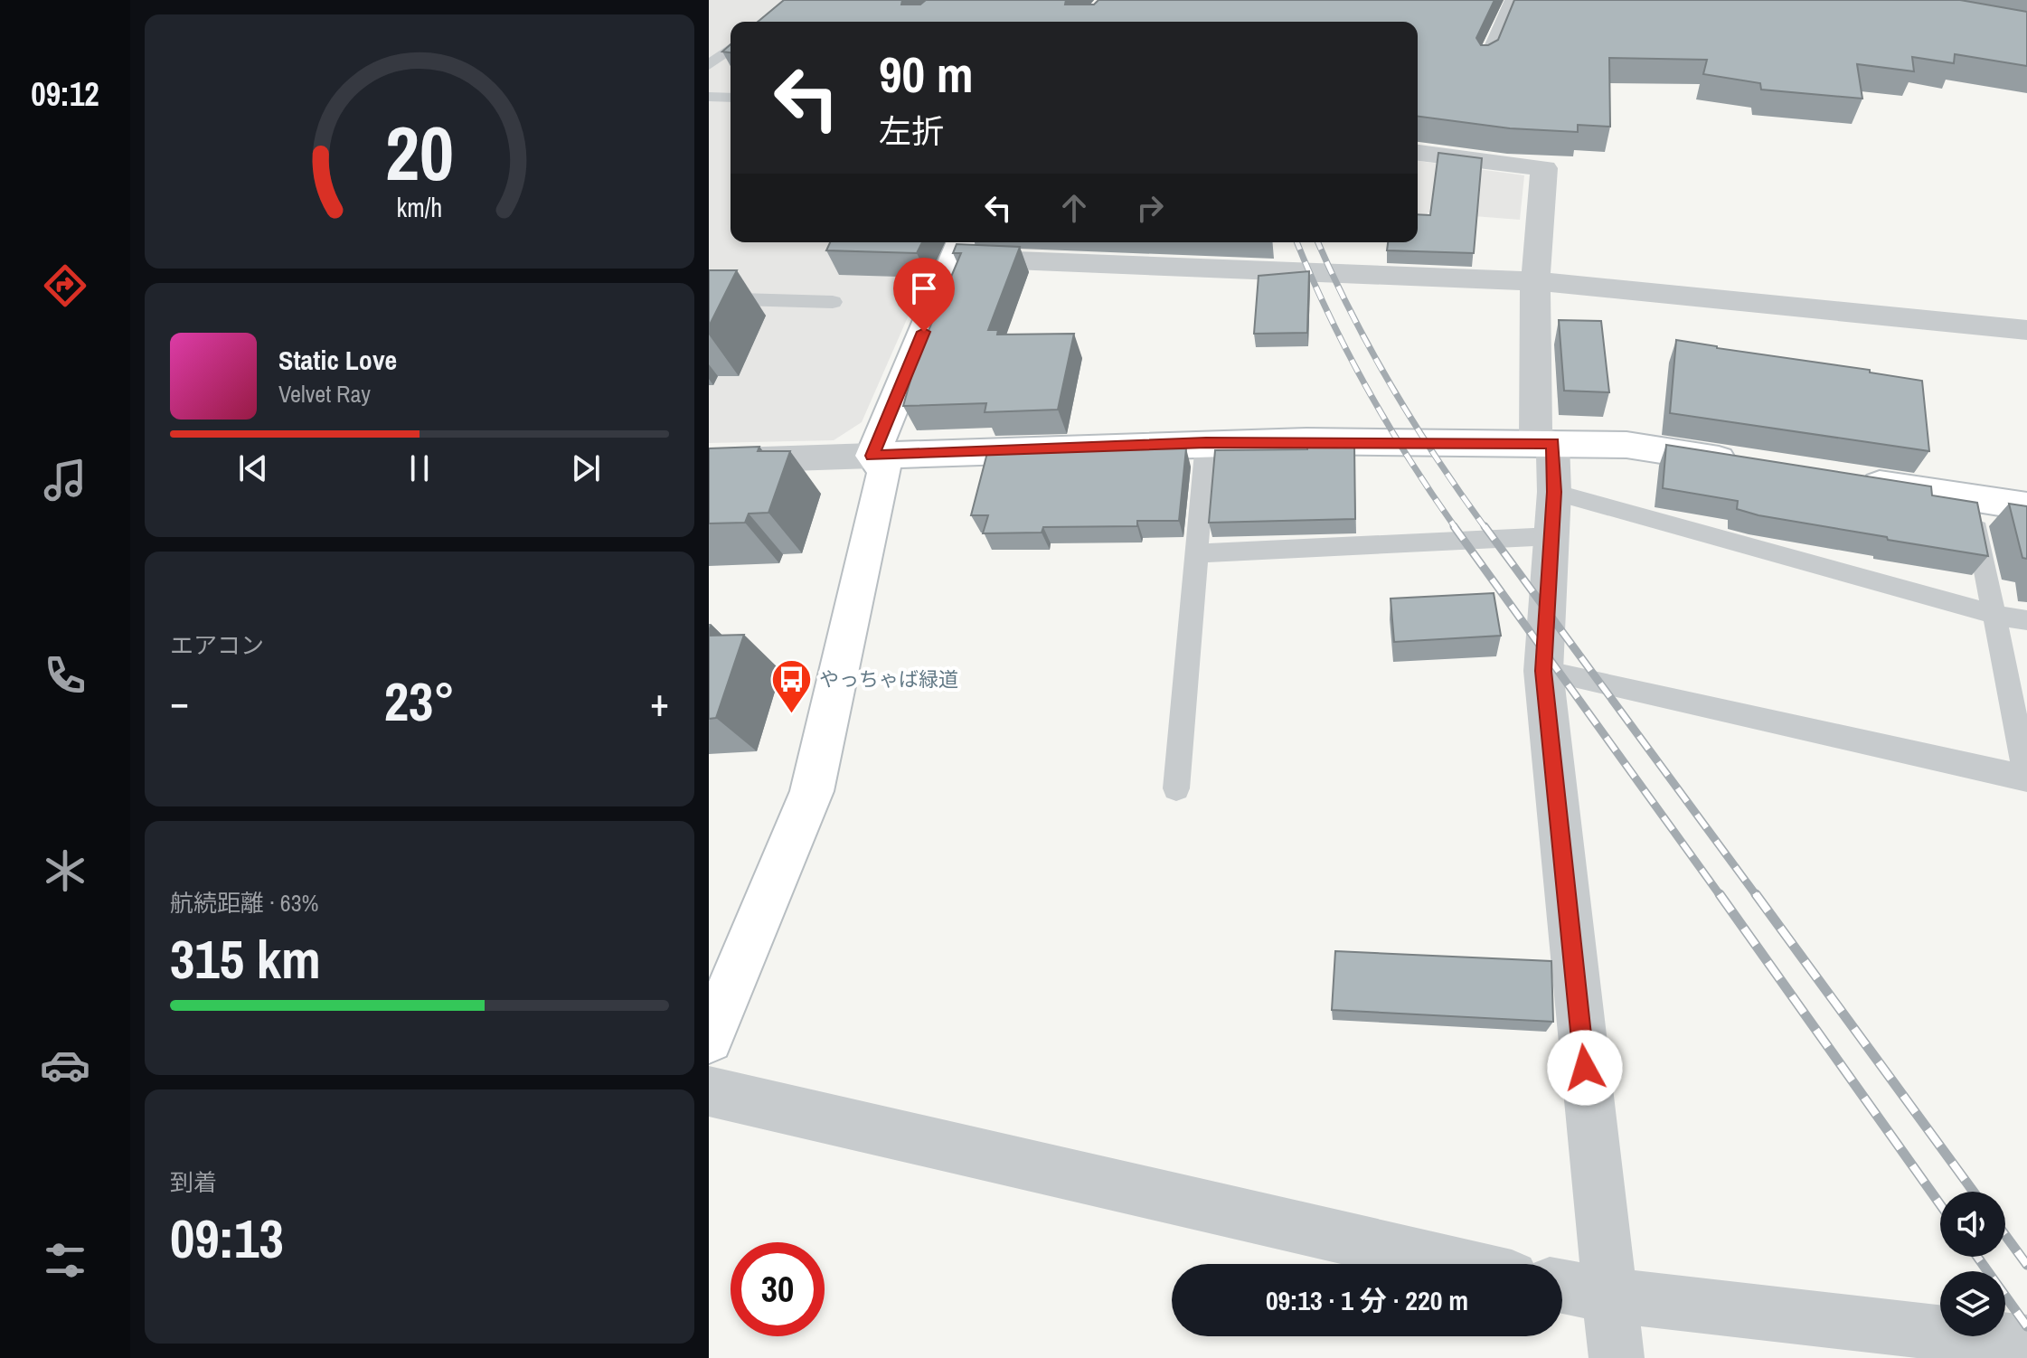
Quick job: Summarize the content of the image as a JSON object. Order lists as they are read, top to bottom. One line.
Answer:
{"places":{"bus stop":["やっちゃば緑道"]},"page":{"tabs":"09:12","turn":["90 m","左折"],"song":["Static Love","Velvet Ray"],"tile":["エアコン",["航続距離 · 63%","315 km"],["到着","09:13"]],"heat":["−","23°","+"],"limit":"30","trip":"09:13 · 1 分 · 220 m","gauge":["20","km/h"]}}
